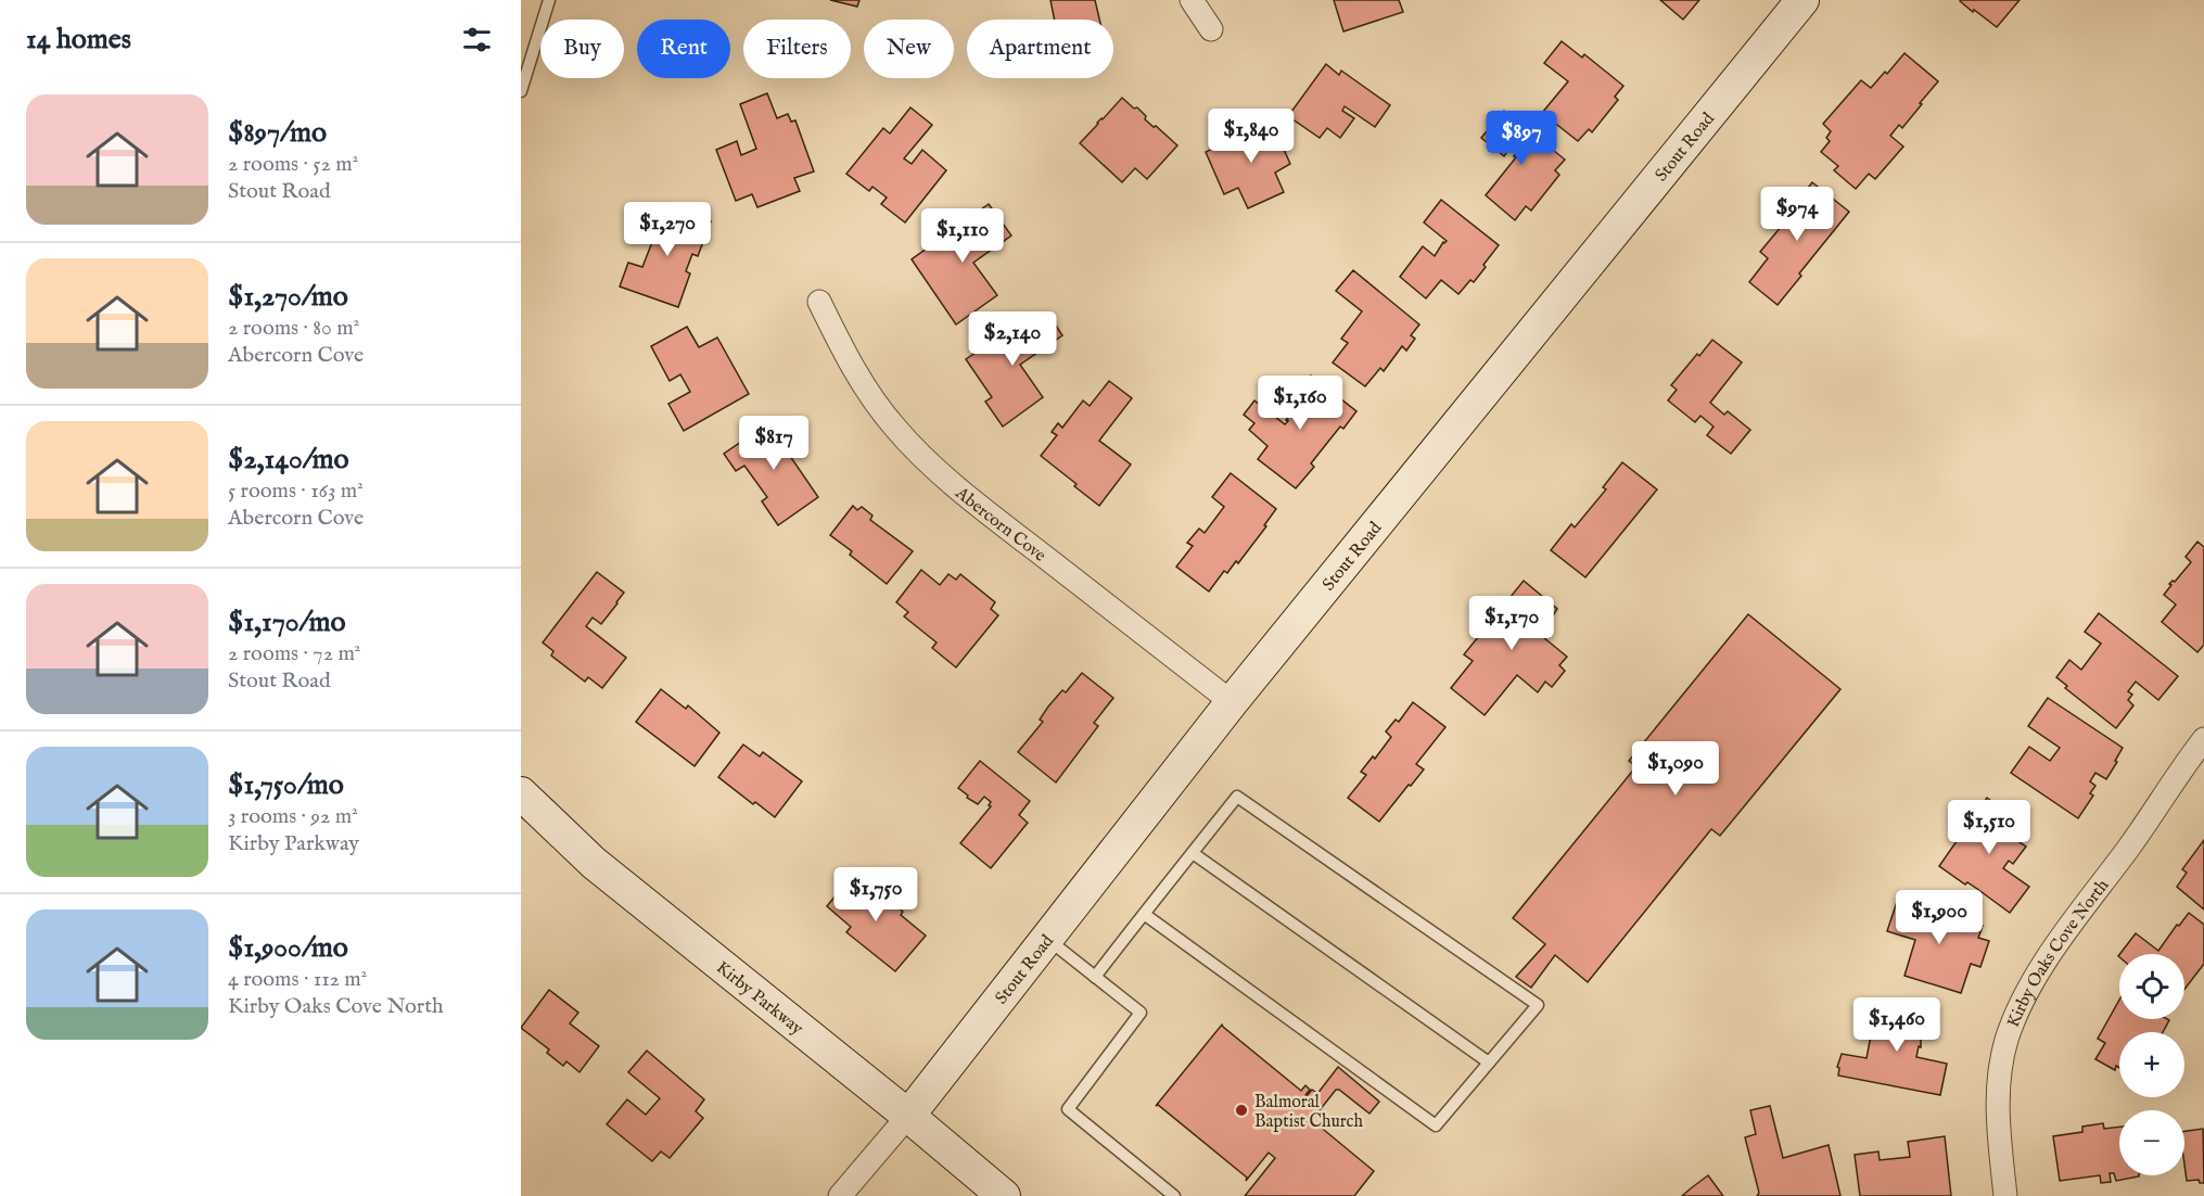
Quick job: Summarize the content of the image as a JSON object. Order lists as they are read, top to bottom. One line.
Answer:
{"streets":{"street":["Stout Road","Abercorn Cove","Kirby Oaks Cove North","Kirby Parkway"]},"crossings":[["Stout Road","Abercorn Cove"],["Stout Road","Kirby Parkway"]],"places":["Balmoral Baptist Church"],"page":{"heading":"14 homes","chip":["Buy","Rent","Filters","New","Apartment"],"list":[{"name":"$897/mo","note":"2 rooms · 52 m² · Stout Road"},{"name":"$1,270/mo","note":"2 rooms · 80 m² · Abercorn Cove"},{"name":"$2,140/mo","note":"5 rooms · 163 m² · Abercorn Cove"},{"name":"$1,170/mo","note":"2 rooms · 72 m² · Stout Road"},{"name":"$1,750/mo","note":"3 rooms · 92 m² · Kirby Parkway"},{"name":"$1,900/mo","note":"4 rooms · 112 m² · Kirby Oaks Cove North"}],"price":["$1,840","$897","$974","$1,270","$1,110","$2,140","$1,160","$817","$1,170","$1,090","$1,510","$1,750","$1,900","$1,460"],"map_buttons":["+","−"]}}
